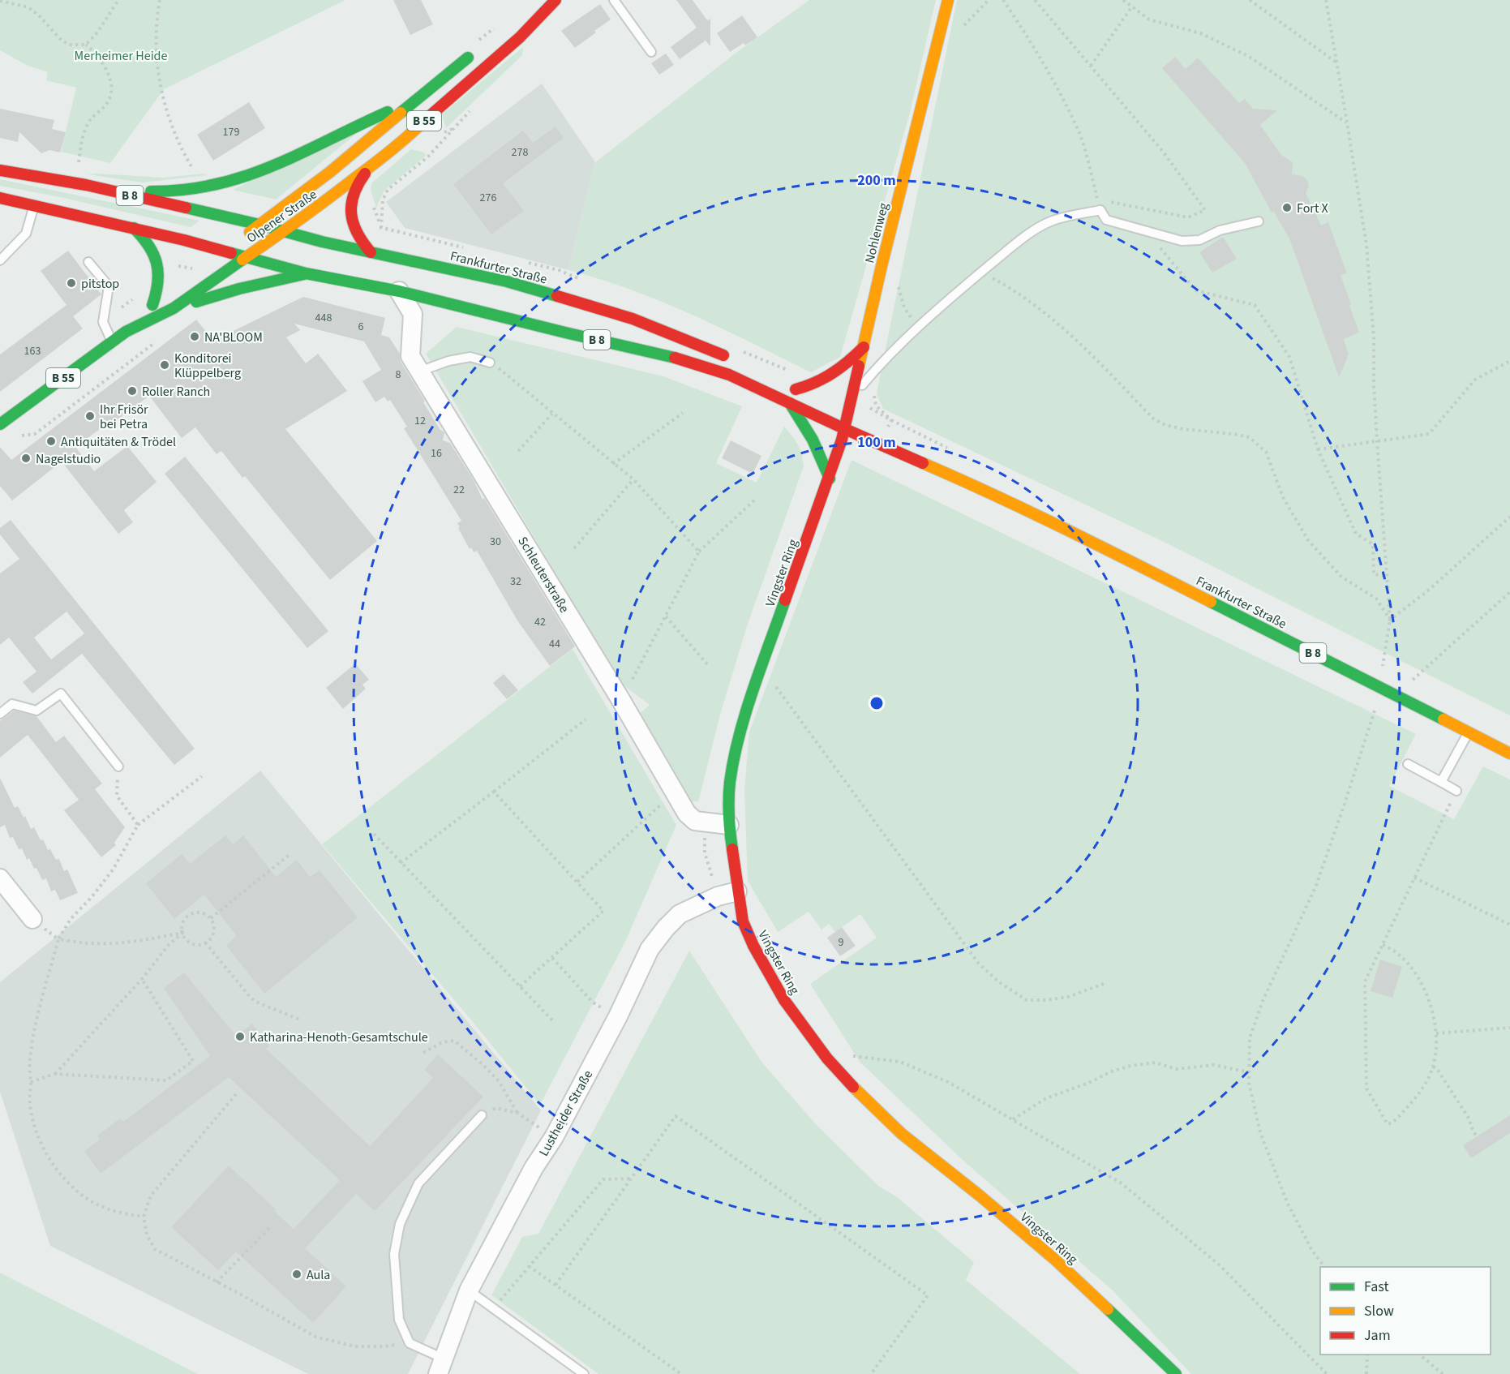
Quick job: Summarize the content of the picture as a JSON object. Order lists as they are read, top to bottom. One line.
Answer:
{"streets":{"main road":["B 55","B 8","Olpener Straße","Nohlenweg","Frankfurter Straße","Vingster Ring"],"street":["Schleuterstraße","Lustheider Straße"]},"crossings":[["B 55","Olpener Straße"],["B 55","Frankfurter Straße"],["Olpener Straße","Frankfurter Straße"],["Nohlenweg","Vingster Ring"],["Frankfurter Straße","Vingster Ring"],["Frankfurter Straße","Schleuterstraße"],["Vingster Ring","Schleuterstraße"],["Vingster Ring","Lustheider Straße"]],"parks":["Merheimer Heide"],"places":["Fort X","pitstop","NA'BLOOM","Konditorei Klüppelberg","Roller Ranch","Ihr Frisör bei Petra","Antiquitäten & Trödel","Nagelstudio","Katharina-Henoth-Gesamtschule","Aula"],"house_numbers":["179","278","276","448","6","163","8","12","16","22","30","32","42","44","9"],"legend":["Fast","Slow","Jam"],"rings":["200 m","100 m"]}
